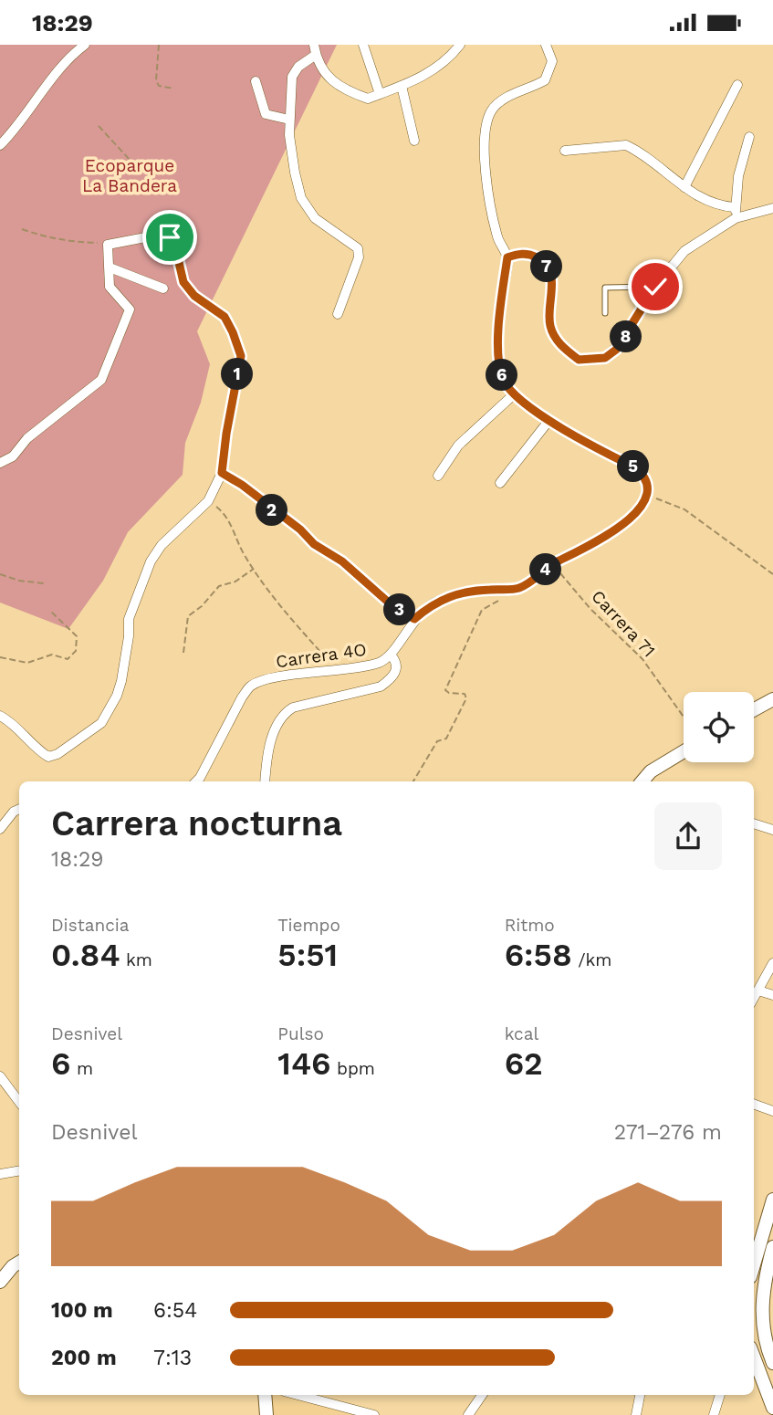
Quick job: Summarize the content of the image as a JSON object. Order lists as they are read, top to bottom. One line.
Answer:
{"streets":{"street":["Carrera 4O"],"path":["Carrera 71"]},"crossings":[["Carrera 71","Carrera 4O"]],"parks":["Ecoparque La Bandera"],"page":{"status":"18:29","pins":["7","8","1","6","5","2","4","3"],"heading":["Carrera nocturna","18:29"],"stats":[["Distancia","0.84 km"],["Tiempo","5:51"],["Ritmo","6:58 /km"],["Desnivel","6 m"],["Pulso","146 bpm"],["kcal","62"]],"chart":["Desnivel","271–276 m"],"list":[{"name":"100 m","note":"6:54"},{"name":"200 m","note":"7:13"}]}}
